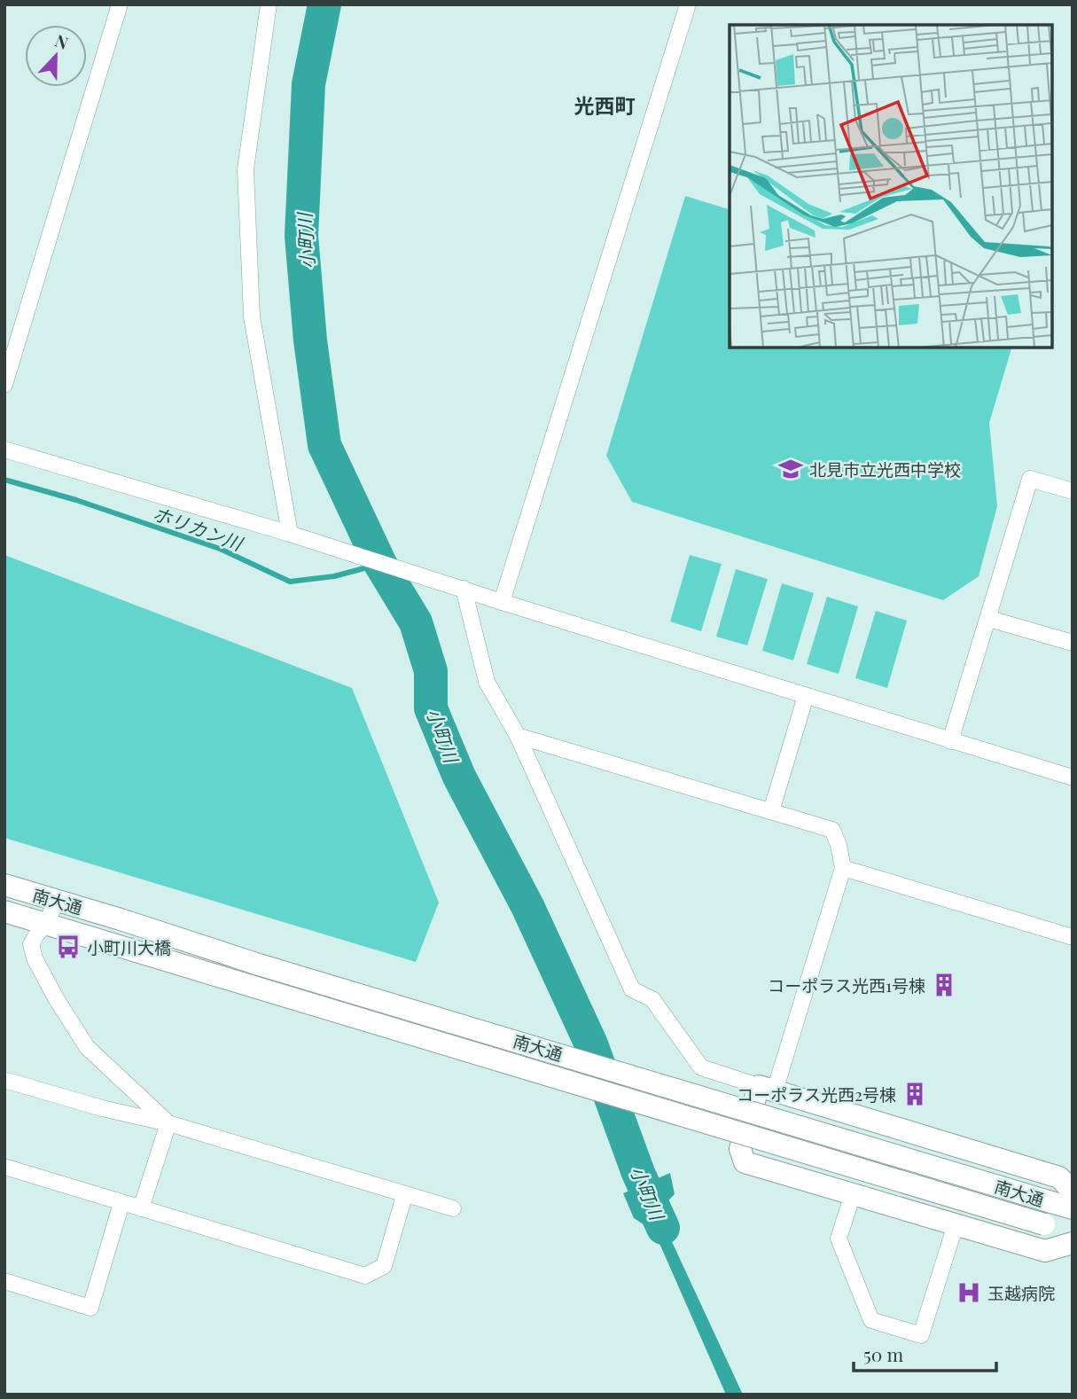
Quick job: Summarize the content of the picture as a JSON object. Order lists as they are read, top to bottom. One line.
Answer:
{"streets":{"street":["南大通"]},"districts":["光西町"],"water":["小町川","ホリカン川"],"places":{"school or university":["北見市立光西中学校"],"bus stop":["小町川大橋"],"building":["コーポラス光西1号棟","コーポラス光西2号棟"],"hospital":["玉越病院"]},"scale_bar":"50 m","north":"top"}
